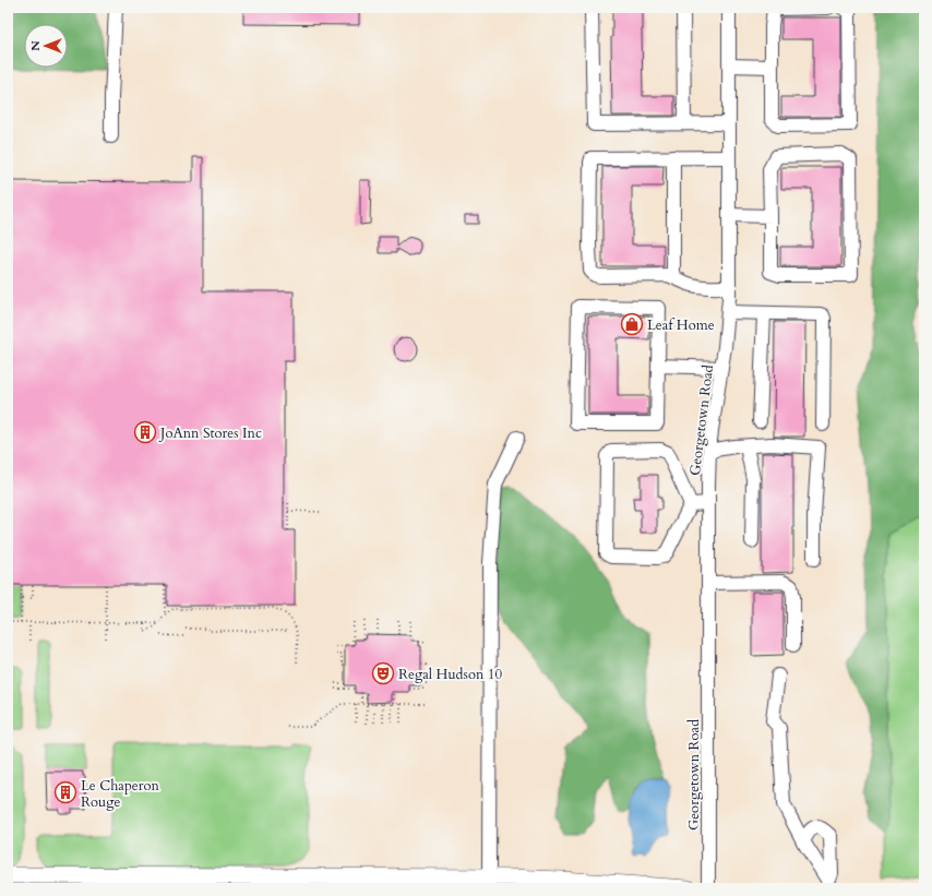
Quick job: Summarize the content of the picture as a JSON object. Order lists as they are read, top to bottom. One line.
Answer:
{"streets":{"street":["Georgetown Road"]},"places":{"shop":["Leaf Home"],"building":["JoAnn Stores Inc","Le Chaperon Rouge"],"theatre":["Regal Hudson 10"]},"north":"left"}
